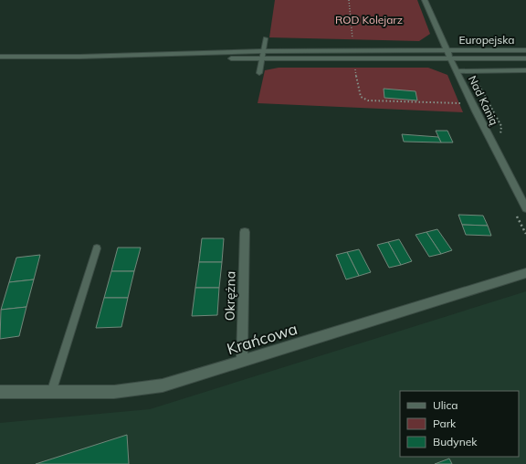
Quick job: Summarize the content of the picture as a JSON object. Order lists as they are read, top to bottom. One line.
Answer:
{"streets":{"street":["Europejska","Nad Kanią","Okrężna","Krańcowa"]},"crossings":[["Europejska","Nad Kanią"],["Okrężna","Krańcowa"]],"parks":["ROD Kolejarz"],"legend":["Ulica","Park","Budynek"]}
